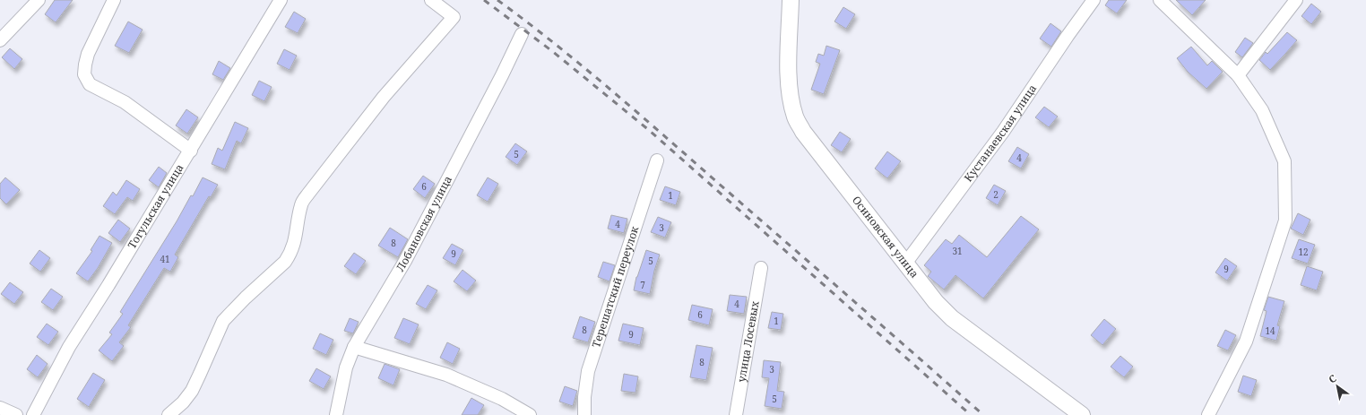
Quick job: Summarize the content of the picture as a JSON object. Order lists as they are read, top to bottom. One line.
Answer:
{"streets":{"main road":["Осиновская улица"],"street":["Кустанаевская улица","Тогульская улица","Лобановская улица","Терешатский переулок","улица Лосевых"]},"crossings":[["Кустанаевская улица","Осиновская улица"]],"house_numbers":["5","4","6","2","1","4","3","8","31","12","9","41","5","9","7","4","6","1","8","14","9","8","3","5"],"north":"top left"}
